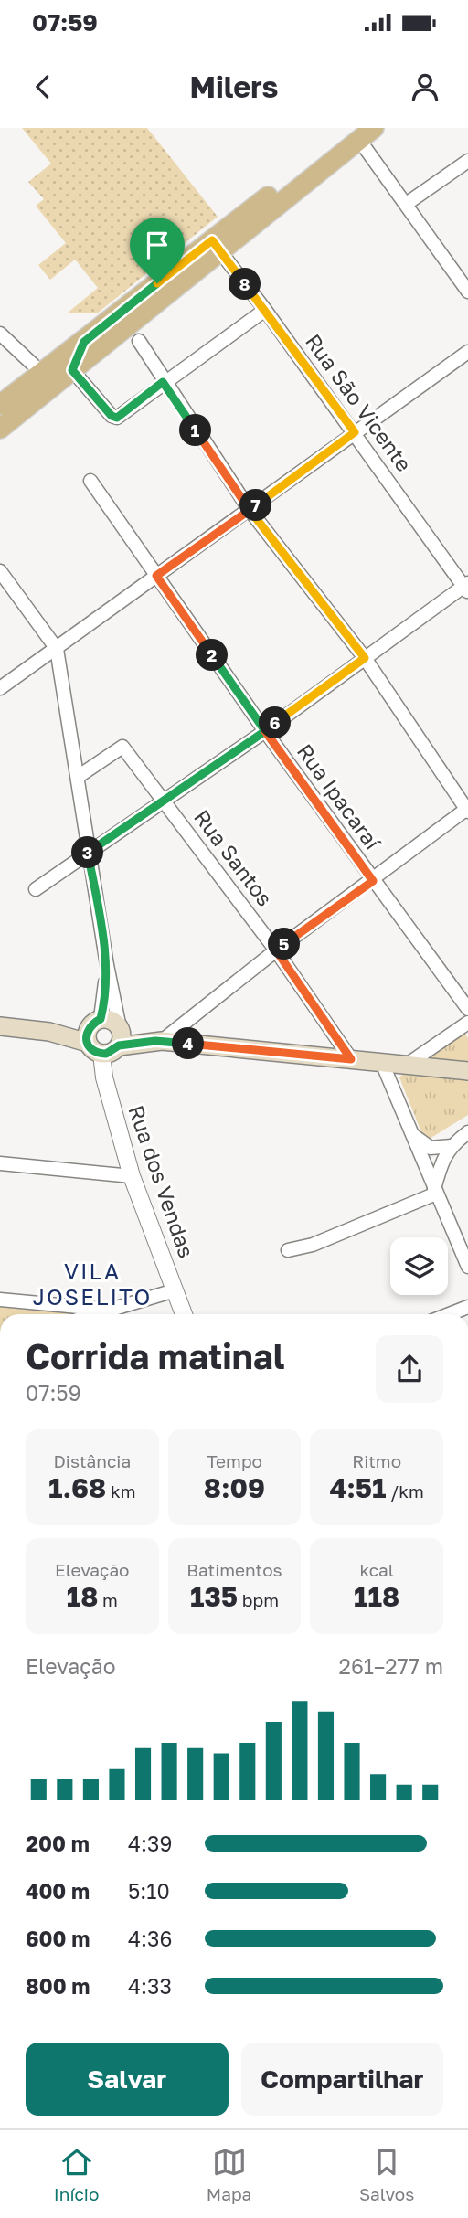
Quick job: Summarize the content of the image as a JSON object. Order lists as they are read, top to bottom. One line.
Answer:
{"streets":{"street":["Rua São Vicente","Rua Ipacaraí","Rua Santos","Rua dos Vendas"]},"districts":["VILA JOSELITO"],"page":{"status":"07:59","header":"Milers","pins":["8","1","7","2","6","3","5","4"],"heading":["Corrida matinal","07:59"],"stats":[["Distância","1.68 km"],["Tempo","8:09"],["Ritmo","4:51 /km"],["Elevação","18 m"],["Batimentos","135 bpm"],["kcal","118"]],"chart":["Elevação","261–277 m"],"list":[{"name":"200 m","note":"4:39"},{"name":"400 m","note":"5:10"},{"name":"600 m","note":"4:36"},{"name":"800 m","note":"4:33"}],"buttons":["Salvar","Compartilhar"],"tabs":["Início","Mapa","Salvos"]}}
